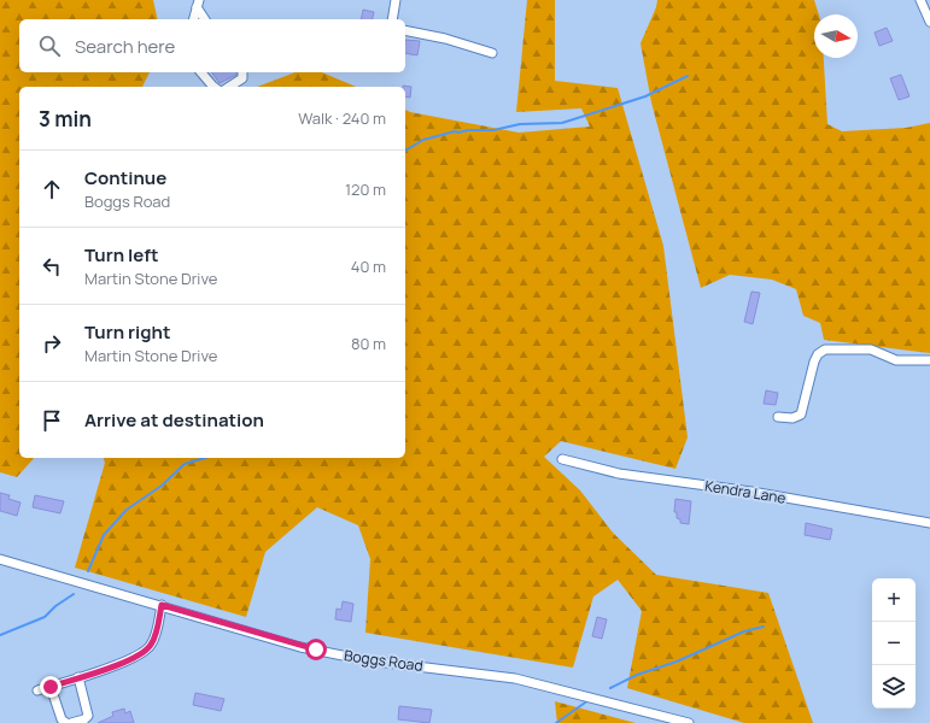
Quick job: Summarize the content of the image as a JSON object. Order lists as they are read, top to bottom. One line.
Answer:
{"streets":{"street":["Kendra Lane","Boggs Road"]},"north":"right","page":{"search":"Search here","heading":["3 min","Walk · 240 m"],"list":[["Continue","Boggs Road","120 m"],["Turn left","Martin Stone Drive","40 m"],["Turn right","Martin Stone Drive","80 m"],"Arrive at destination"],"map_buttons":["+","−"]}}
